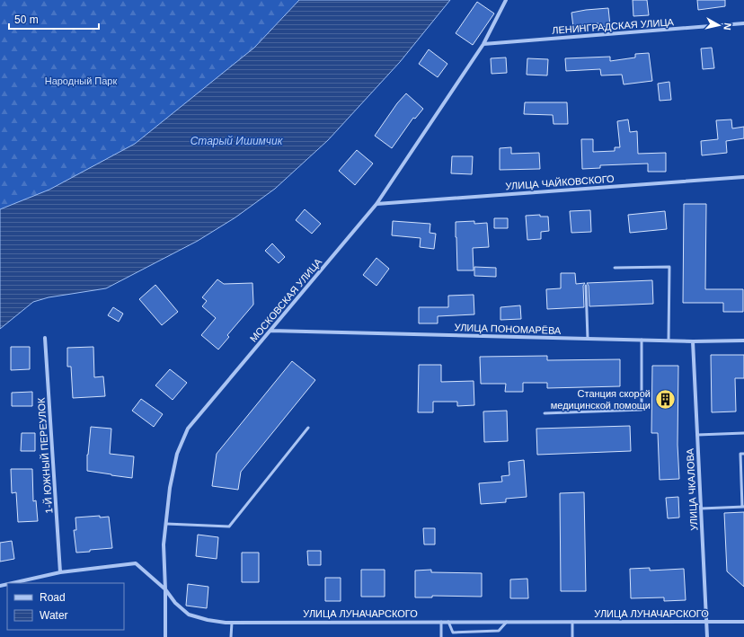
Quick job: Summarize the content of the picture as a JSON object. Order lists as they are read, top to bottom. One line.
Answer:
{"streets":{"street":["ЛЕНИНГРАДСКАЯ УЛИЦА","УЛИЦА ЧАЙКОВСКОГО","МОСКОВСКАЯ УЛИЦА","УЛИЦА ПОНОМАРЁВА","1-Й ЮЖНЫЙ ПЕРЕУЛОК","УЛИЦА ЧКАЛОВА","УЛИЦА ЛУНАЧАРСКОГО"]},"crossings":[["ЛЕНИНГРАДСКАЯ УЛИЦА","МОСКОВСКАЯ УЛИЦА"],["УЛИЦА ЧАЙКОВСКОГО","МОСКОВСКАЯ УЛИЦА"],["МОСКОВСКАЯ УЛИЦА","УЛИЦА ПОНОМАРЁВА"],["МОСКОВСКАЯ УЛИЦА","УЛИЦА ЛУНАЧАРСКОГО"],["УЛИЦА ПОНОМАРЁВА","УЛИЦА ЧКАЛОВА"],["1-Й ЮЖНЫЙ ПЕРЕУЛОК","УЛИЦА ЛУНАЧАРСКОГО"],["УЛИЦА ЧКАЛОВА","УЛИЦА ЛУНАЧАРСКОГО"]],"water":["Старый Ишимчик"],"parks":["Народный Парк"],"places":{"building":["Станция скорой медицинской помощи"]},"legend":["Road","Water"],"scale_bar":"50 m","north":"right"}
